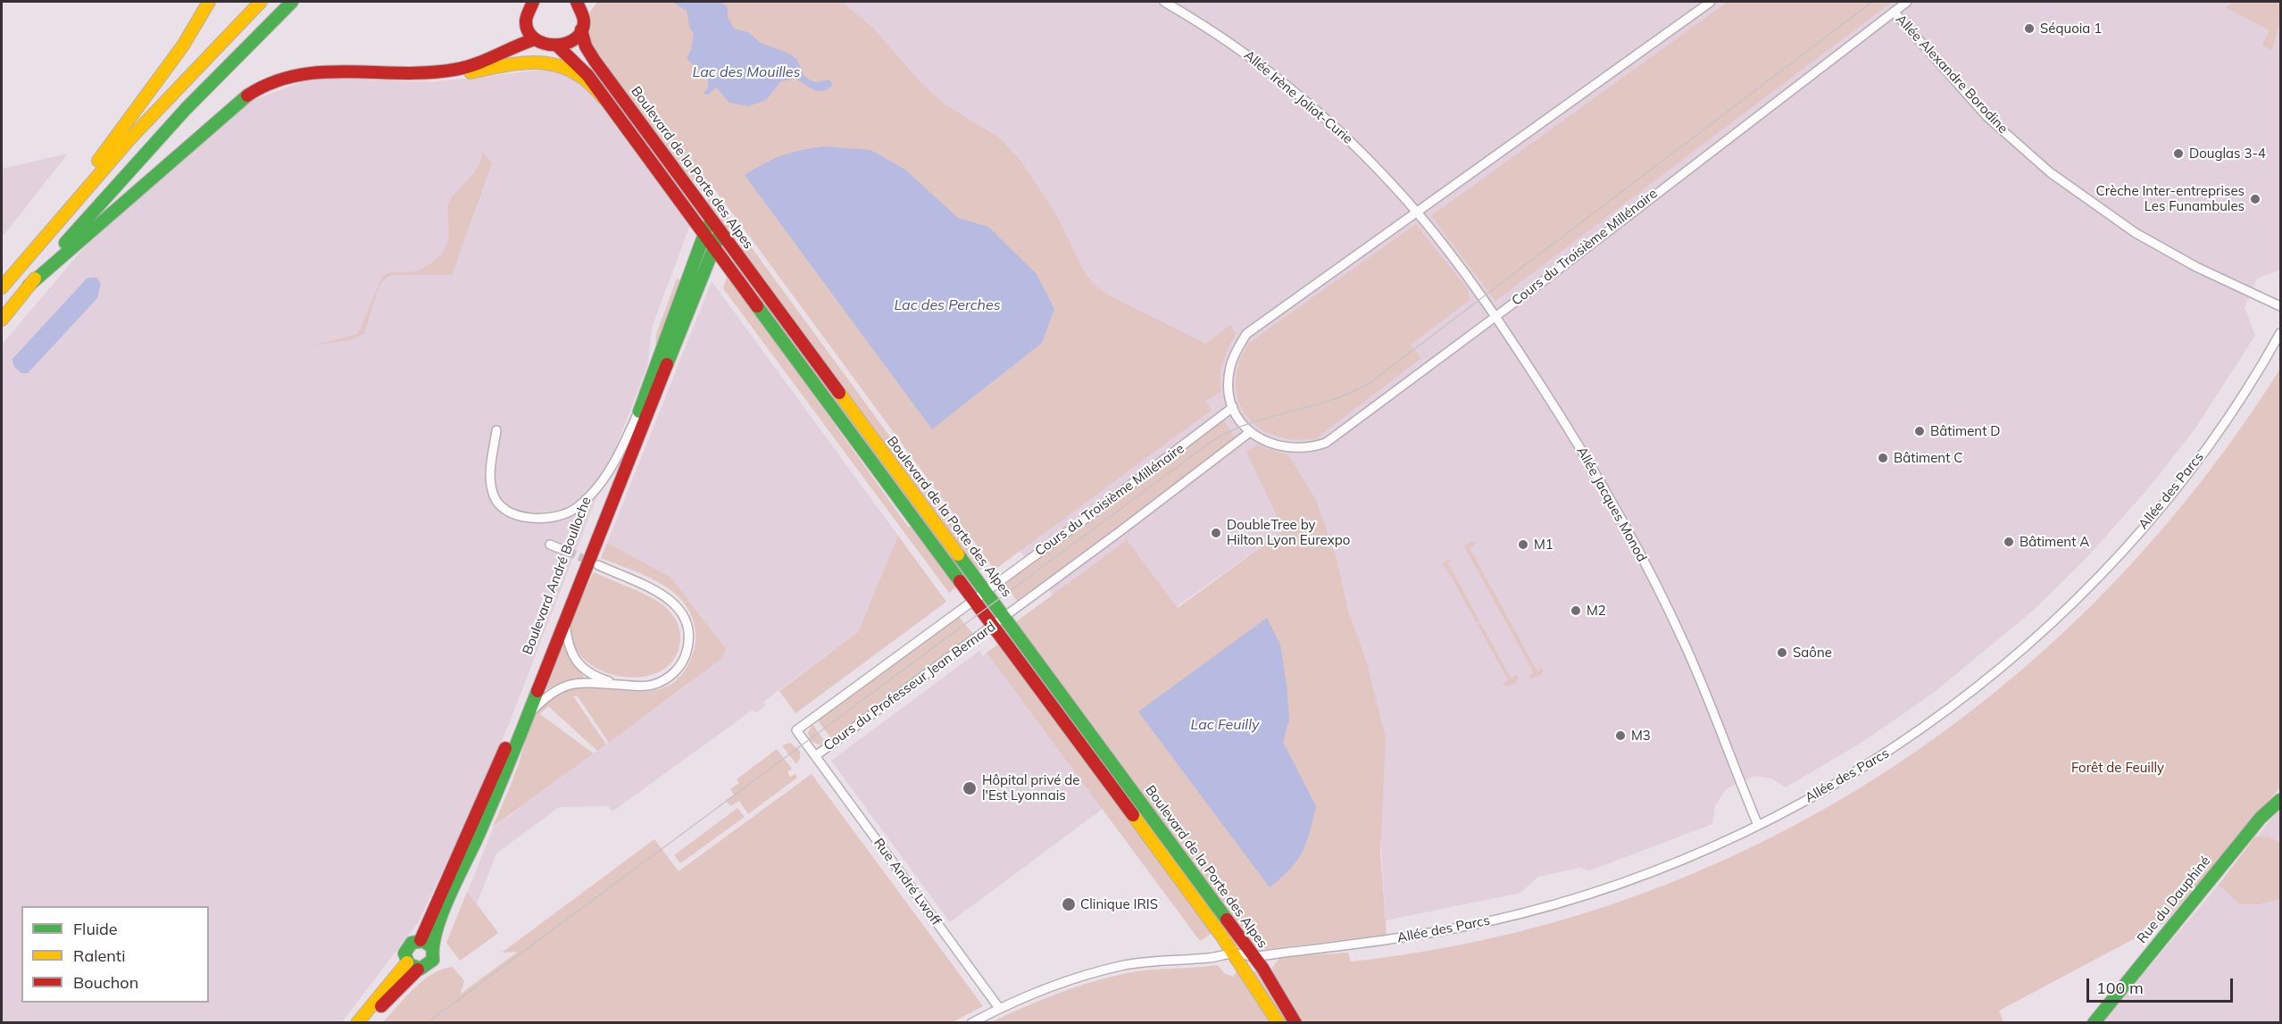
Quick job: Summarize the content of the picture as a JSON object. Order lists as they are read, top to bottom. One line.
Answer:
{"streets":{"main road":["Boulevard de la Porte des Alpes","Boulevard André Boulloche","Rue du Dauphiné"],"street":["Allée Alexandre Borodine","Allée Irène Joliot-Curie","Cours du Troisième Millénaire","Allée des Parcs","Allée Jacques Monod","Cours du Professeur Jean Bernard","Rue André Lwoff"]},"crossings":[["Allée Alexandre Borodine","Cours du Troisième Millénaire"],["Allée Irène Joliot-Curie","Cours du Troisième Millénaire"],["Allée Irène Joliot-Curie","Allée Jacques Monod"],["Boulevard de la Porte des Alpes","Cours du Troisième Millénaire"],["Boulevard de la Porte des Alpes","Allée des Parcs"],["Boulevard de la Porte des Alpes","Boulevard André Boulloche"],["Boulevard de la Porte des Alpes","Cours du Professeur Jean Bernard"],["Cours du Troisième Millénaire","Allée Jacques Monod"],["Allée des Parcs","Allée Jacques Monod"],["Cours du Professeur Jean Bernard","Rue André Lwoff"]],"water":["Lac des Mouilles","Lac des Perches","Lac Feuilly"],"parks":["Forêt de Feuilly"],"places":["Séquoia 1","Douglas 3-4","Crèche Inter-entreprises Les Funambules","Bâtiment D","Bâtiment C","DoubleTree by Hilton Lyon Eurexpo","Bâtiment A","M1","M2","Saône","M3","Hôpital privé de l'Est Lyonnais","Clinique IRIS"],"legend":["Fluide","Ralenti","Bouchon"],"scale_bar":"100 m"}
